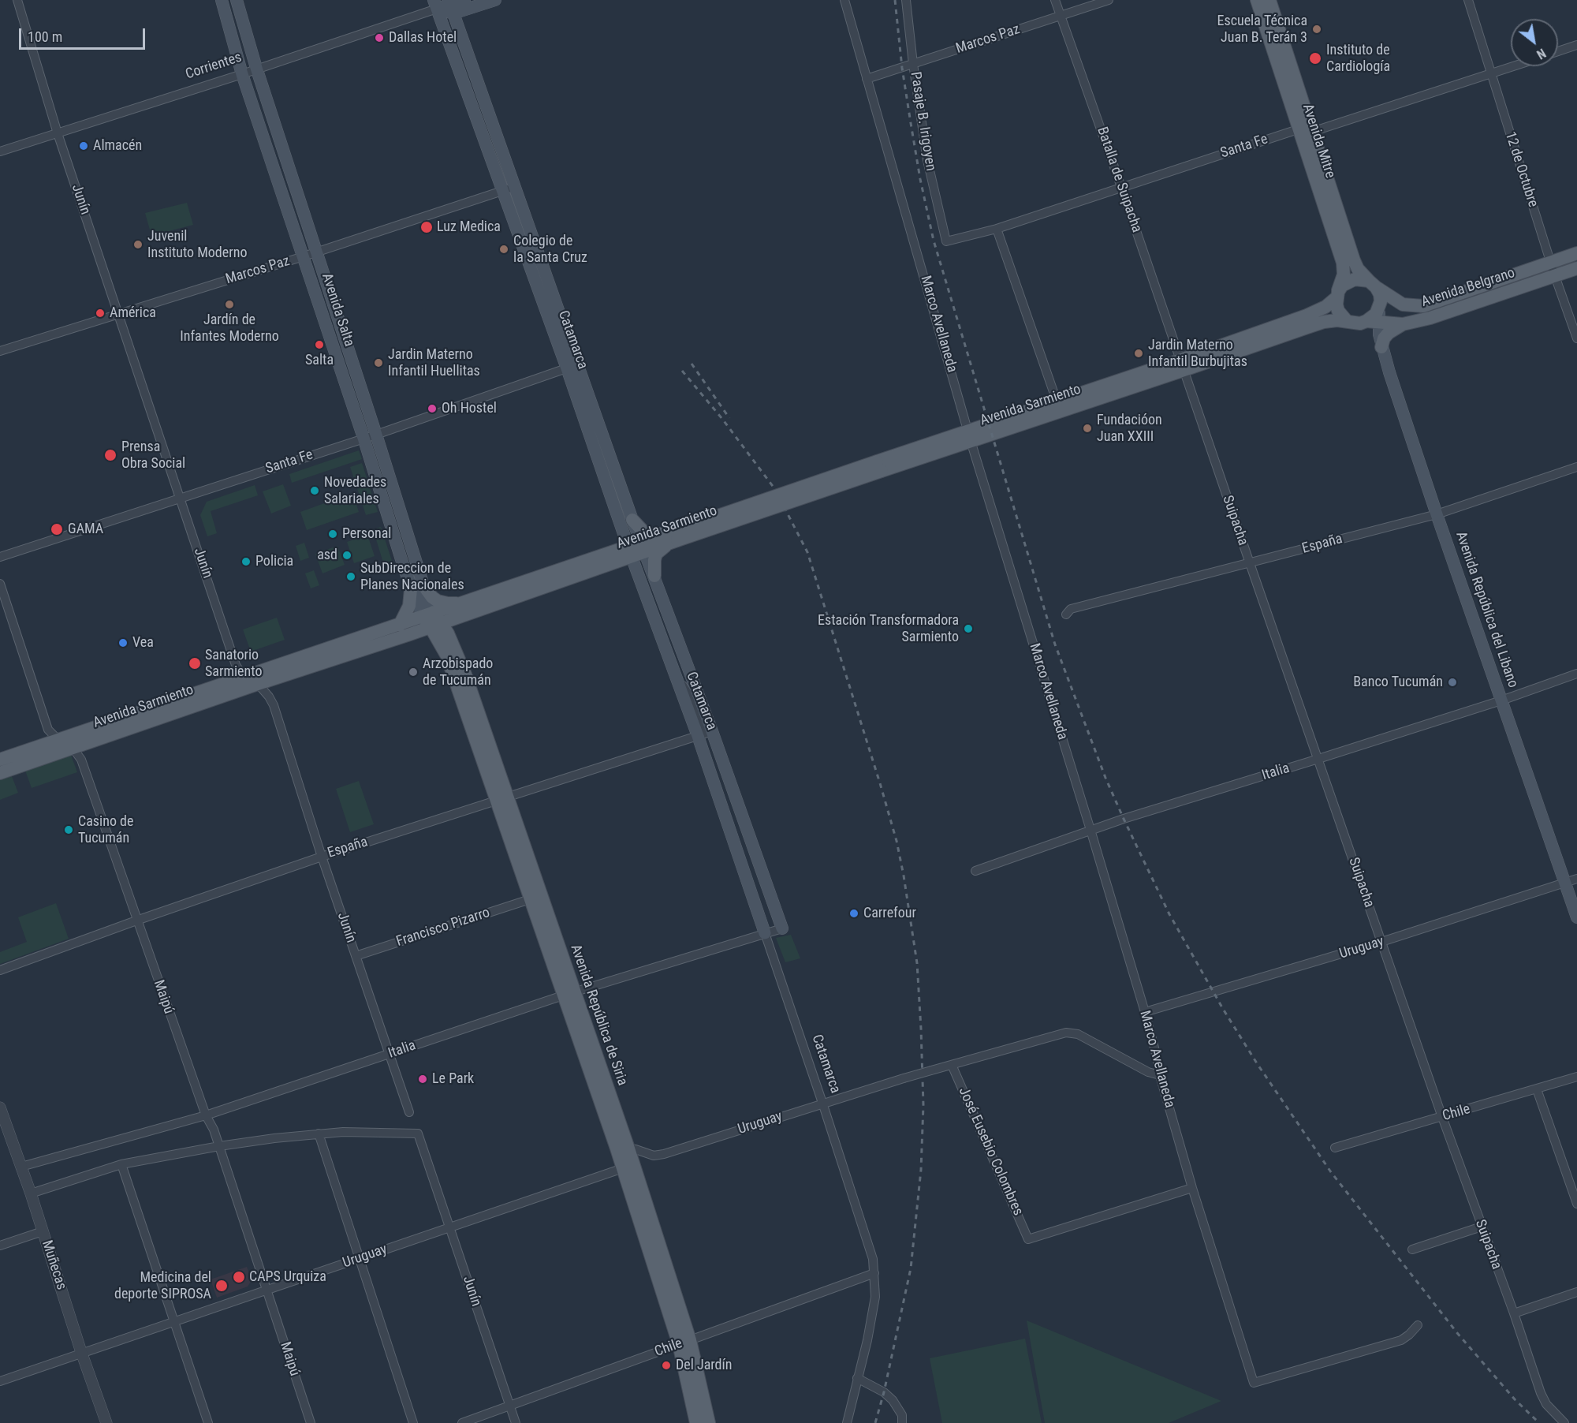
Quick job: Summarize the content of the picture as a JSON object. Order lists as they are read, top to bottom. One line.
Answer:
{"streets":{"main road":["Corrientes","Avenida Mitre","Avenida Belgrano","Avenida Salta","Catamarca","Avenida Sarmiento","Avenida República del Libano","Avenida República de Siria"],"street":["Marcos Paz","Pasaje B. Irigoyen","Santa Fe","12 de Octubre","Batalla de Suipacha","Junín","Marco Avellaneda","Suipacha","España","Italia","Francisco Pizarro","Uruguay","Maipú","Chile","José Eusebio Colombres","Muñecas"]},"crossings":[["Marcos Paz","Pasaje B. Irigoyen"],["Marcos Paz","Batalla de Suipacha"],["Marcos Paz","Junín"],["Marcos Paz","Avenida Salta"],["Marcos Paz","Marco Avellaneda"],["Marcos Paz","Catamarca"],["Corrientes","Junín"],["Corrientes","Avenida Salta"],["Corrientes","Catamarca"],["Pasaje B. Irigoyen","Santa Fe"],["Avenida Mitre","Santa Fe"],["Avenida Mitre","Avenida Belgrano"],["Avenida Mitre","Avenida Sarmiento"],["Avenida Mitre","Avenida República del Libano"],["Santa Fe","12 de Octubre"],["Santa Fe","Batalla de Suipacha"],["Santa Fe","Junín"],["Santa Fe","Avenida Salta"],["Santa Fe","Catamarca"],["12 de Octubre","Avenida Belgrano"],["Batalla de Suipacha","Avenida Sarmiento"],["Batalla de Suipacha","Suipacha"],["Junín","Avenida Sarmiento"],["Junín","España"],["Junín","Italia"],["Junín","Francisco Pizarro"],["Junín","Uruguay"],["Junín","Chile"],["Avenida Belgrano","Avenida Sarmiento"],["Avenida Belgrano","Avenida República del Libano"],["Avenida Salta","Avenida Sarmiento"],["Avenida Salta","Avenida República de Siria"],["Marco Avellaneda","Avenida Sarmiento"],["Marco Avellaneda","Italia"],["Marco Avellaneda","Uruguay"],["Marco Avellaneda","José Eusebio Colombres"],["Catamarca","Avenida Sarmiento"],["Catamarca","España"],["Catamarca","Italia"],["Catamarca","Uruguay"],["Catamarca","Chile"],["Avenida Sarmiento","Suipacha"],["Avenida Sarmiento","Avenida República del Libano"],["Avenida Sarmiento","Maipú"],["Avenida Sarmiento","Avenida República de Siria"],["Suipacha","España"],["Suipacha","Italia"],["Suipacha","Uruguay"],["Suipacha","Chile"],["España","Avenida República del Libano"],["España","Maipú"],["España","Avenida República de Siria"],["Avenida República del Libano","Italia"],["Avenida República del Libano","Uruguay"],["Italia","Maipú"],["Italia","Avenida República de Siria"],["Italia","Muñecas"],["Francisco Pizarro","Avenida República de Siria"],["Uruguay","Maipú"],["Uruguay","Avenida República de Siria"],["Uruguay","José Eusebio Colombres"],["Uruguay","Muñecas"],["Avenida República de Siria","Chile"]],"places":["Escuela Técnica Juan B. Terán 3","Dallas Hotel","Instituto de Cardiología","Almacén","Luz Medica","Juvenil Instituto Moderno","Colegio de la Santa Cruz","Jardín de Infantes Moderno","América","Salta","Jardin Materno Infantil Burbujitas","Jardin Materno Infantil Huellitas","Oh Hostel","Fundacióon Juan XXIII","Prensa Obra Social","Novedades Salariales","GAMA","Personal","asd","Policia","SubDireccion de Planes Nacionales","Estación Transformadora Sarmiento","Vea","Sanatorio Sarmiento","Arzobispado de Tucumán","Banco Tucumán","Casino de Tucumán","Carrefour","Le Park","CAPS Urquiza","Medicina del deporte SIPROSA","Del Jardín"],"scale_bar":"100 m","north":"bottom right"}
